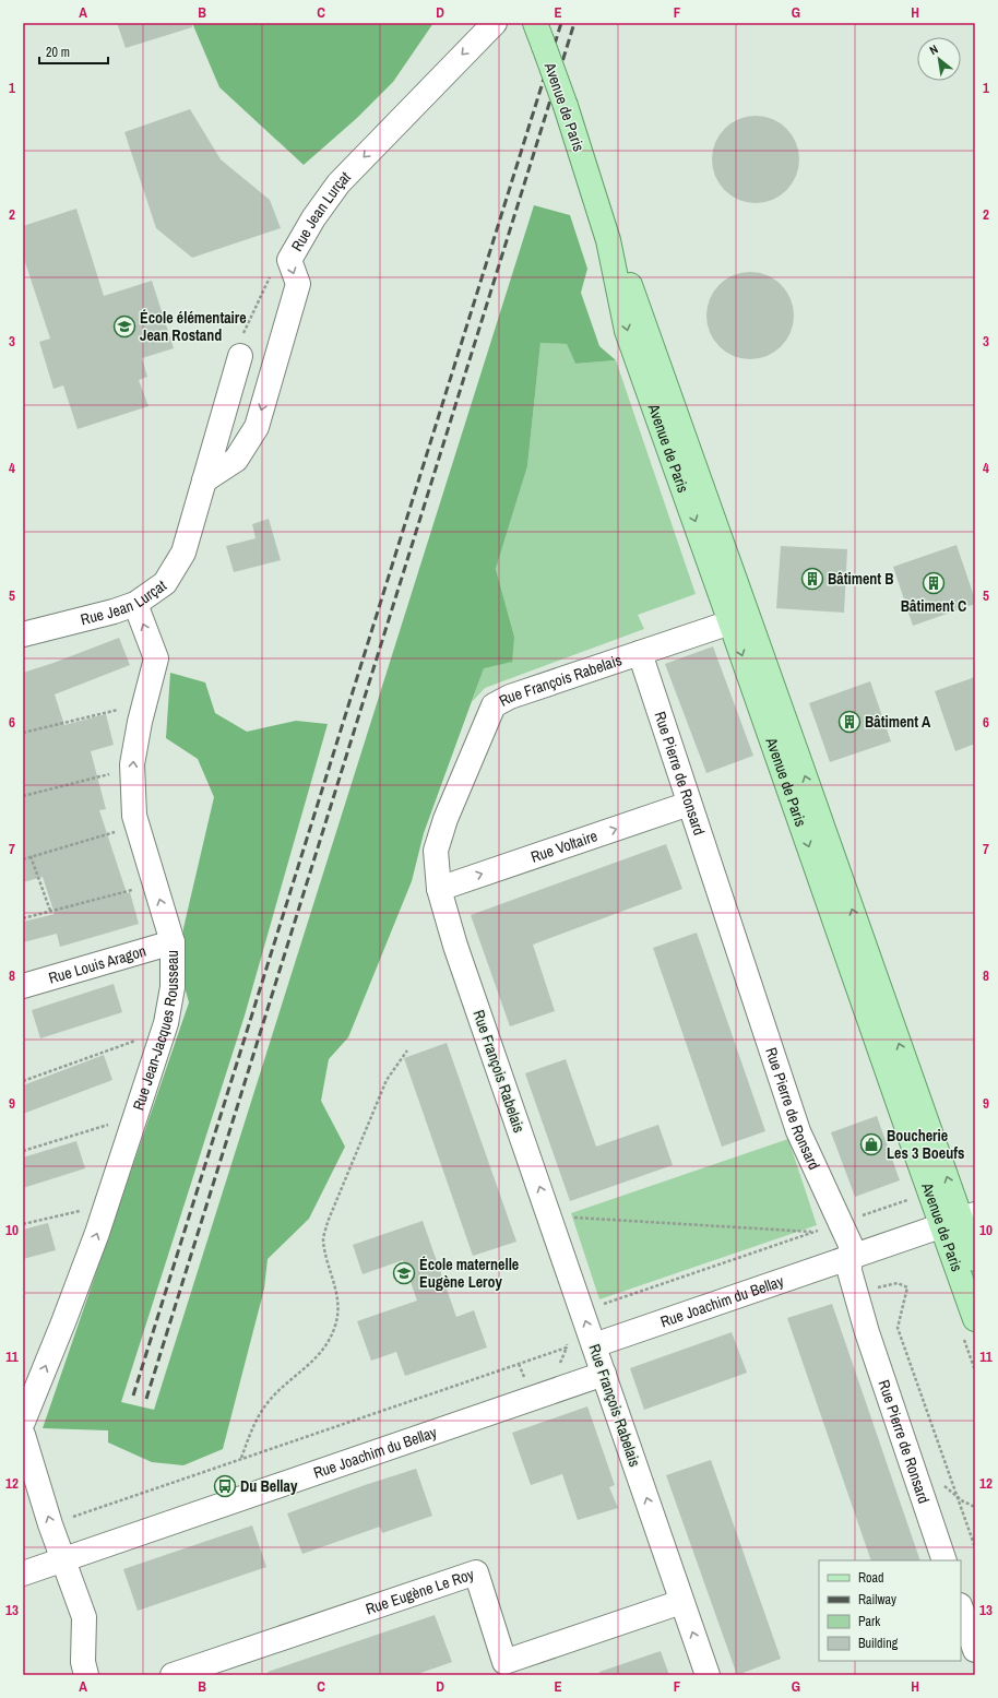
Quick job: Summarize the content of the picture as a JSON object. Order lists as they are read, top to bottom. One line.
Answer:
{"streets":{"main road":["Avenue de Paris"],"street":["Rue Jean Lurçat","Rue François Rabelais","Rue Pierre de Ronsard","Rue Voltaire","Rue Louis Aragon","Rue Jean-Jacques Rousseau","Rue Joachim du Bellay","Rue Eugène Le Roy"]},"crossings":[["Avenue de Paris","Rue François Rabelais"],["Avenue de Paris","Rue Joachim du Bellay"],["Rue Jean Lurçat","Rue Jean-Jacques Rousseau"],["Rue François Rabelais","Rue Pierre de Ronsard"],["Rue François Rabelais","Rue Voltaire"],["Rue François Rabelais","Rue Joachim du Bellay"],["Rue François Rabelais","Rue Eugène Le Roy"],["Rue Pierre de Ronsard","Rue Voltaire"],["Rue Pierre de Ronsard","Rue Joachim du Bellay"],["Rue Louis Aragon","Rue Jean-Jacques Rousseau"]],"one_way":["Rue Jean Lurçat","Rue François Rabelais","Rue Voltaire","Rue Jean-Jacques Rousseau"],"places":{"school or university":["École élémentaire Jean Rostand","École maternelle Eugène Leroy"],"building":["Bâtiment B","Bâtiment C","Bâtiment A"],"shop":["Boucherie Les 3 Boeufs"],"bus stop":["Du Bellay"]},"legend":["Road","Railway","Park","Building"],"scale_bar":"20 m","north":"top left","grid":{"columns":["A","B","C","D","E","F","G","H"],"rows":["1","2","3","4","5","6","7","8","9","10","11","12","13"]}}
